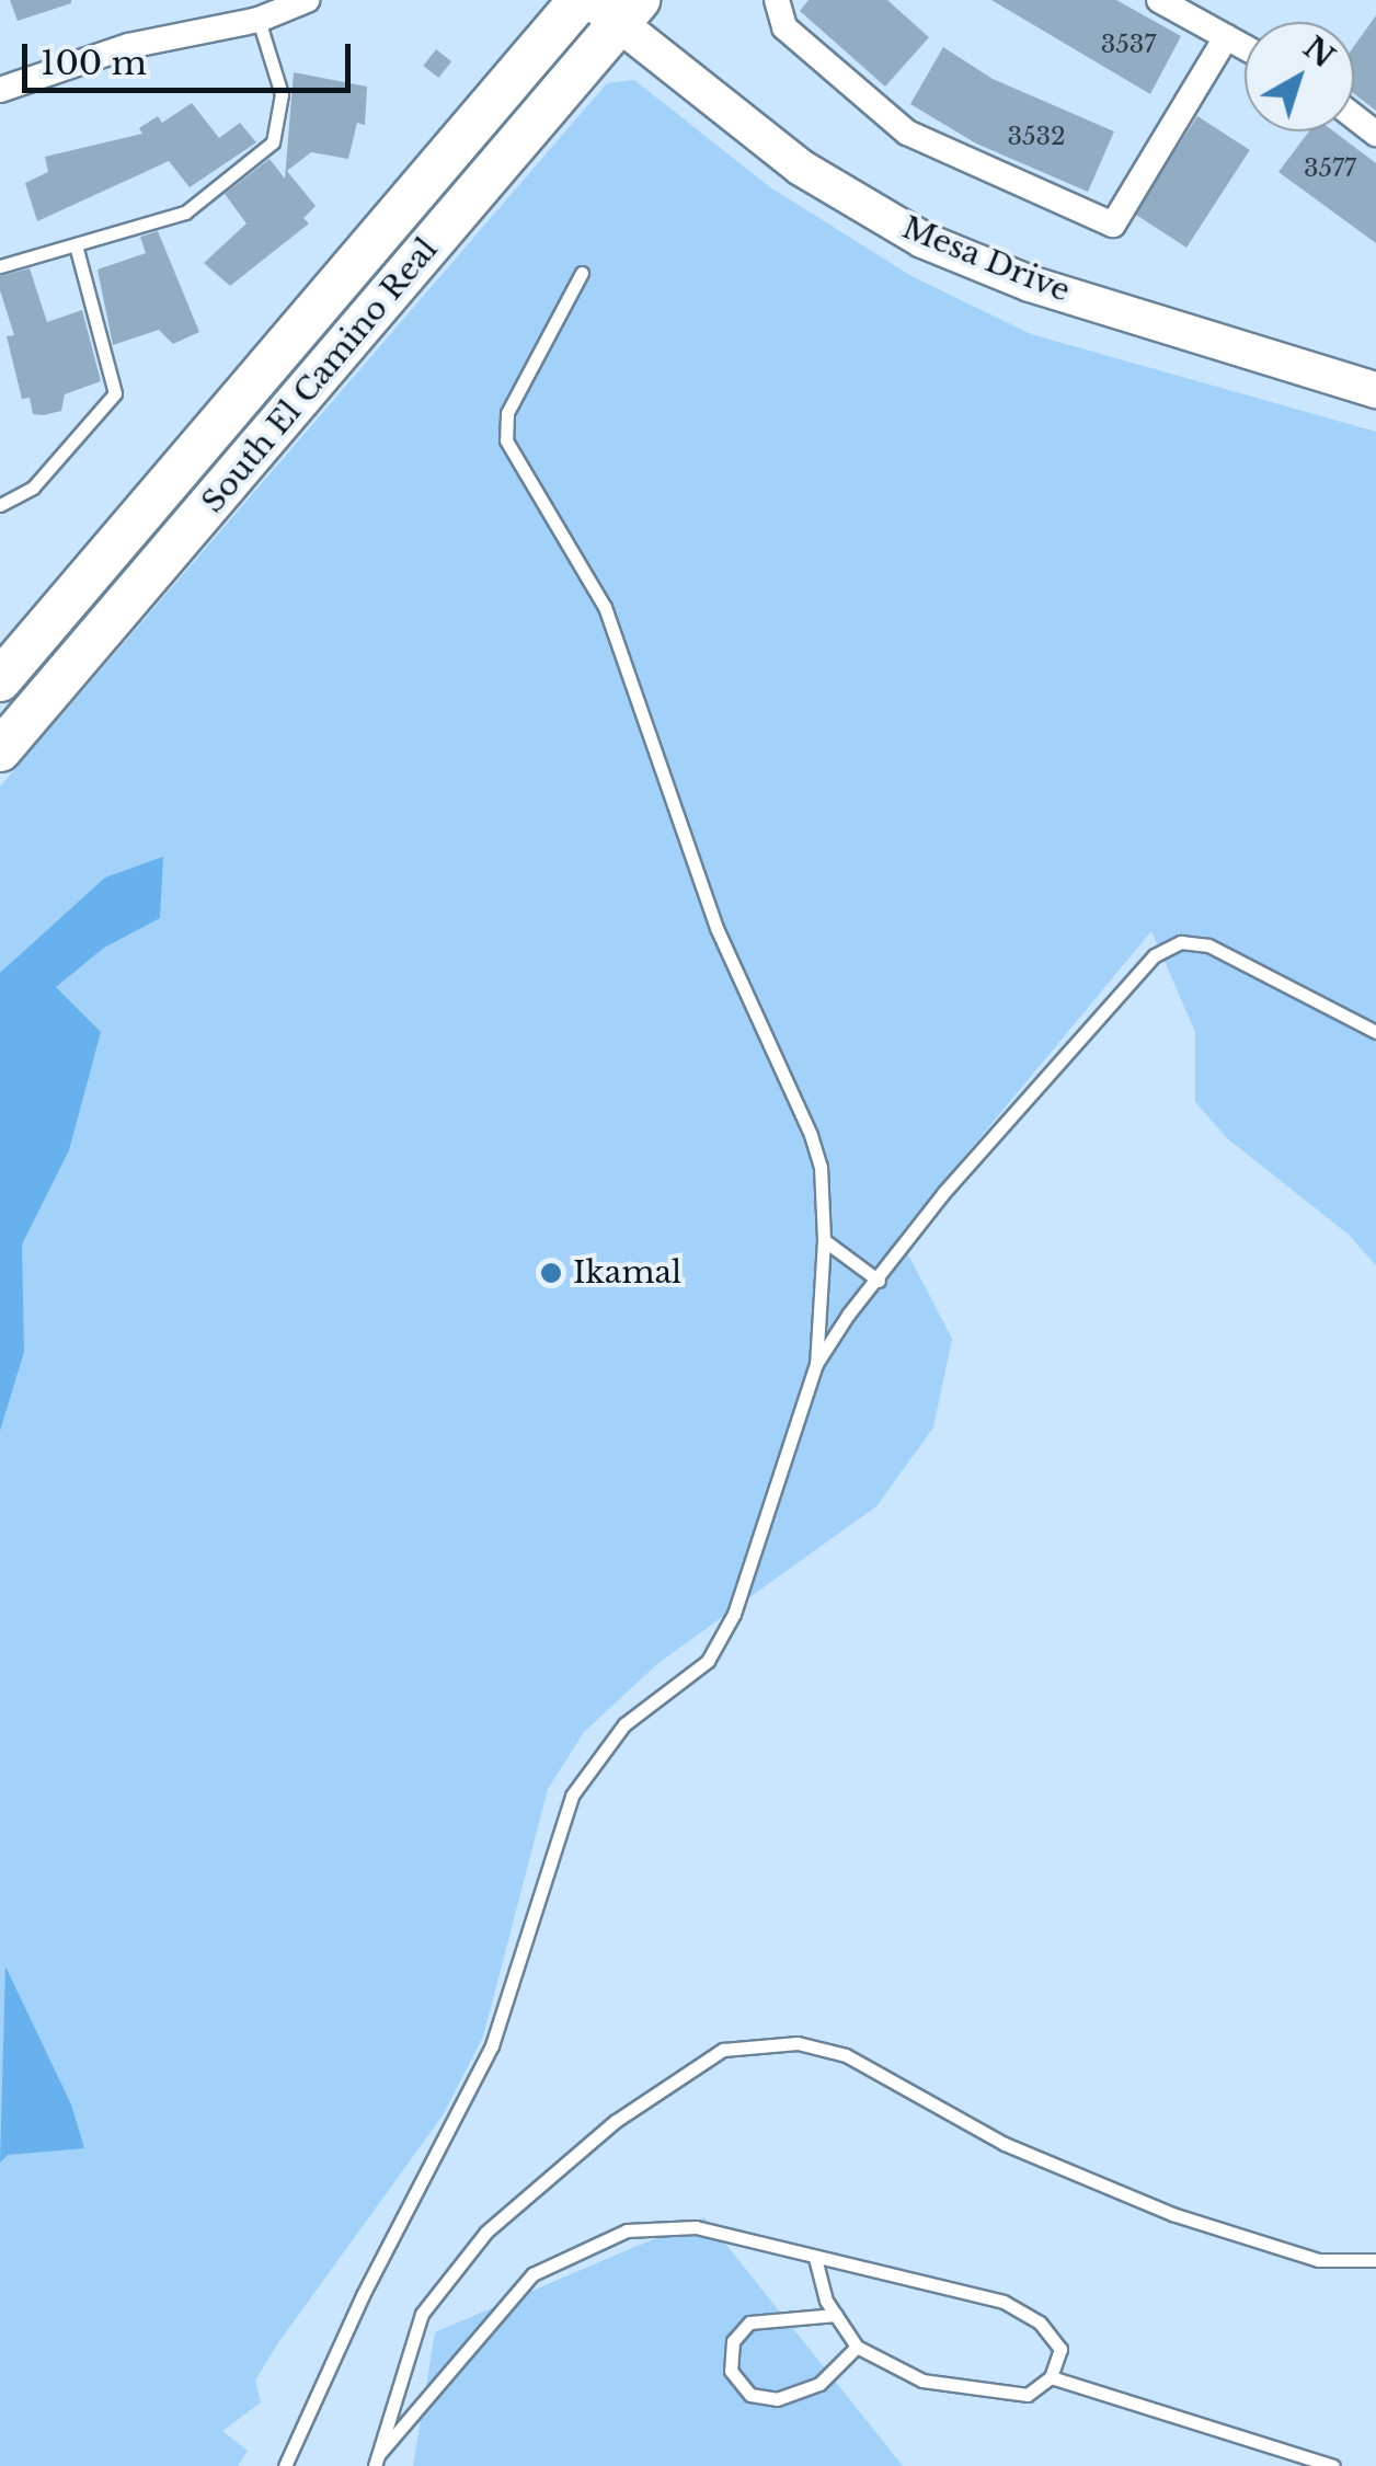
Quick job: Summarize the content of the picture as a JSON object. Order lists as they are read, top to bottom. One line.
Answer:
{"streets":{"main road":["Mesa Drive","South El Camino Real"]},"crossings":[["Mesa Drive","South El Camino Real"]],"places":["Ikamal"],"house_numbers":["3537","3532","3577"],"scale_bar":"100 m","north":"top right"}
